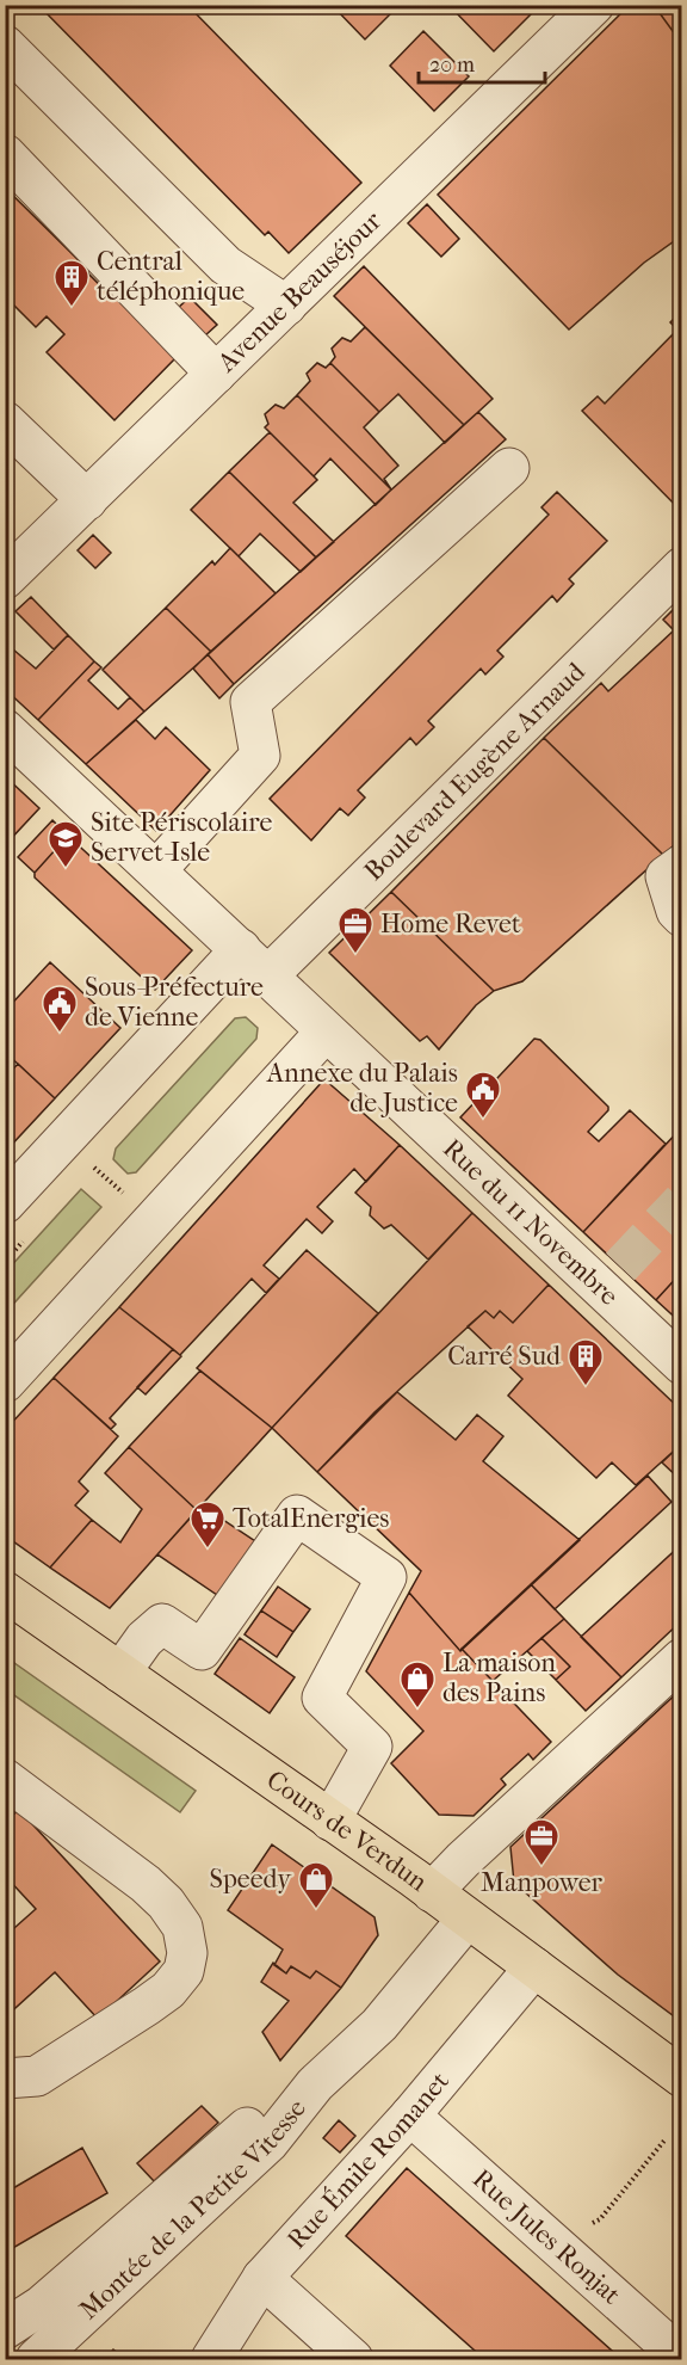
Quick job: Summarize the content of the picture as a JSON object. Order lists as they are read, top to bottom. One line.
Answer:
{"streets":{"main road":["Cours de Verdun"],"street":["Avenue Beauséjour","Boulevard Eugène Arnaud","Rue du 11 Novembre","Rue Émile Romanet","Montée de la Petite Vitesse","Rue Jules Ronjat"]},"crossings":[["Boulevard Eugène Arnaud","Rue du 11 Novembre"],["Cours de Verdun","Rue Émile Romanet"],["Cours de Verdun","Montée de la Petite Vitesse"],["Rue Émile Romanet","Rue Jules Ronjat"]],"places":{"building":["Central téléphonique","Carré Sud"],"school or university":["Site Périscolaire Servet-Isle"],"office":["Home Revet","Manpower"],"public building":["Sous-Préfecture de Vienne","Annexe du Palais de Justice"],"supermarket":["TotalEnergies"],"shop":["La maison des Pains","Speedy"]},"scale_bar":"20 m"}
